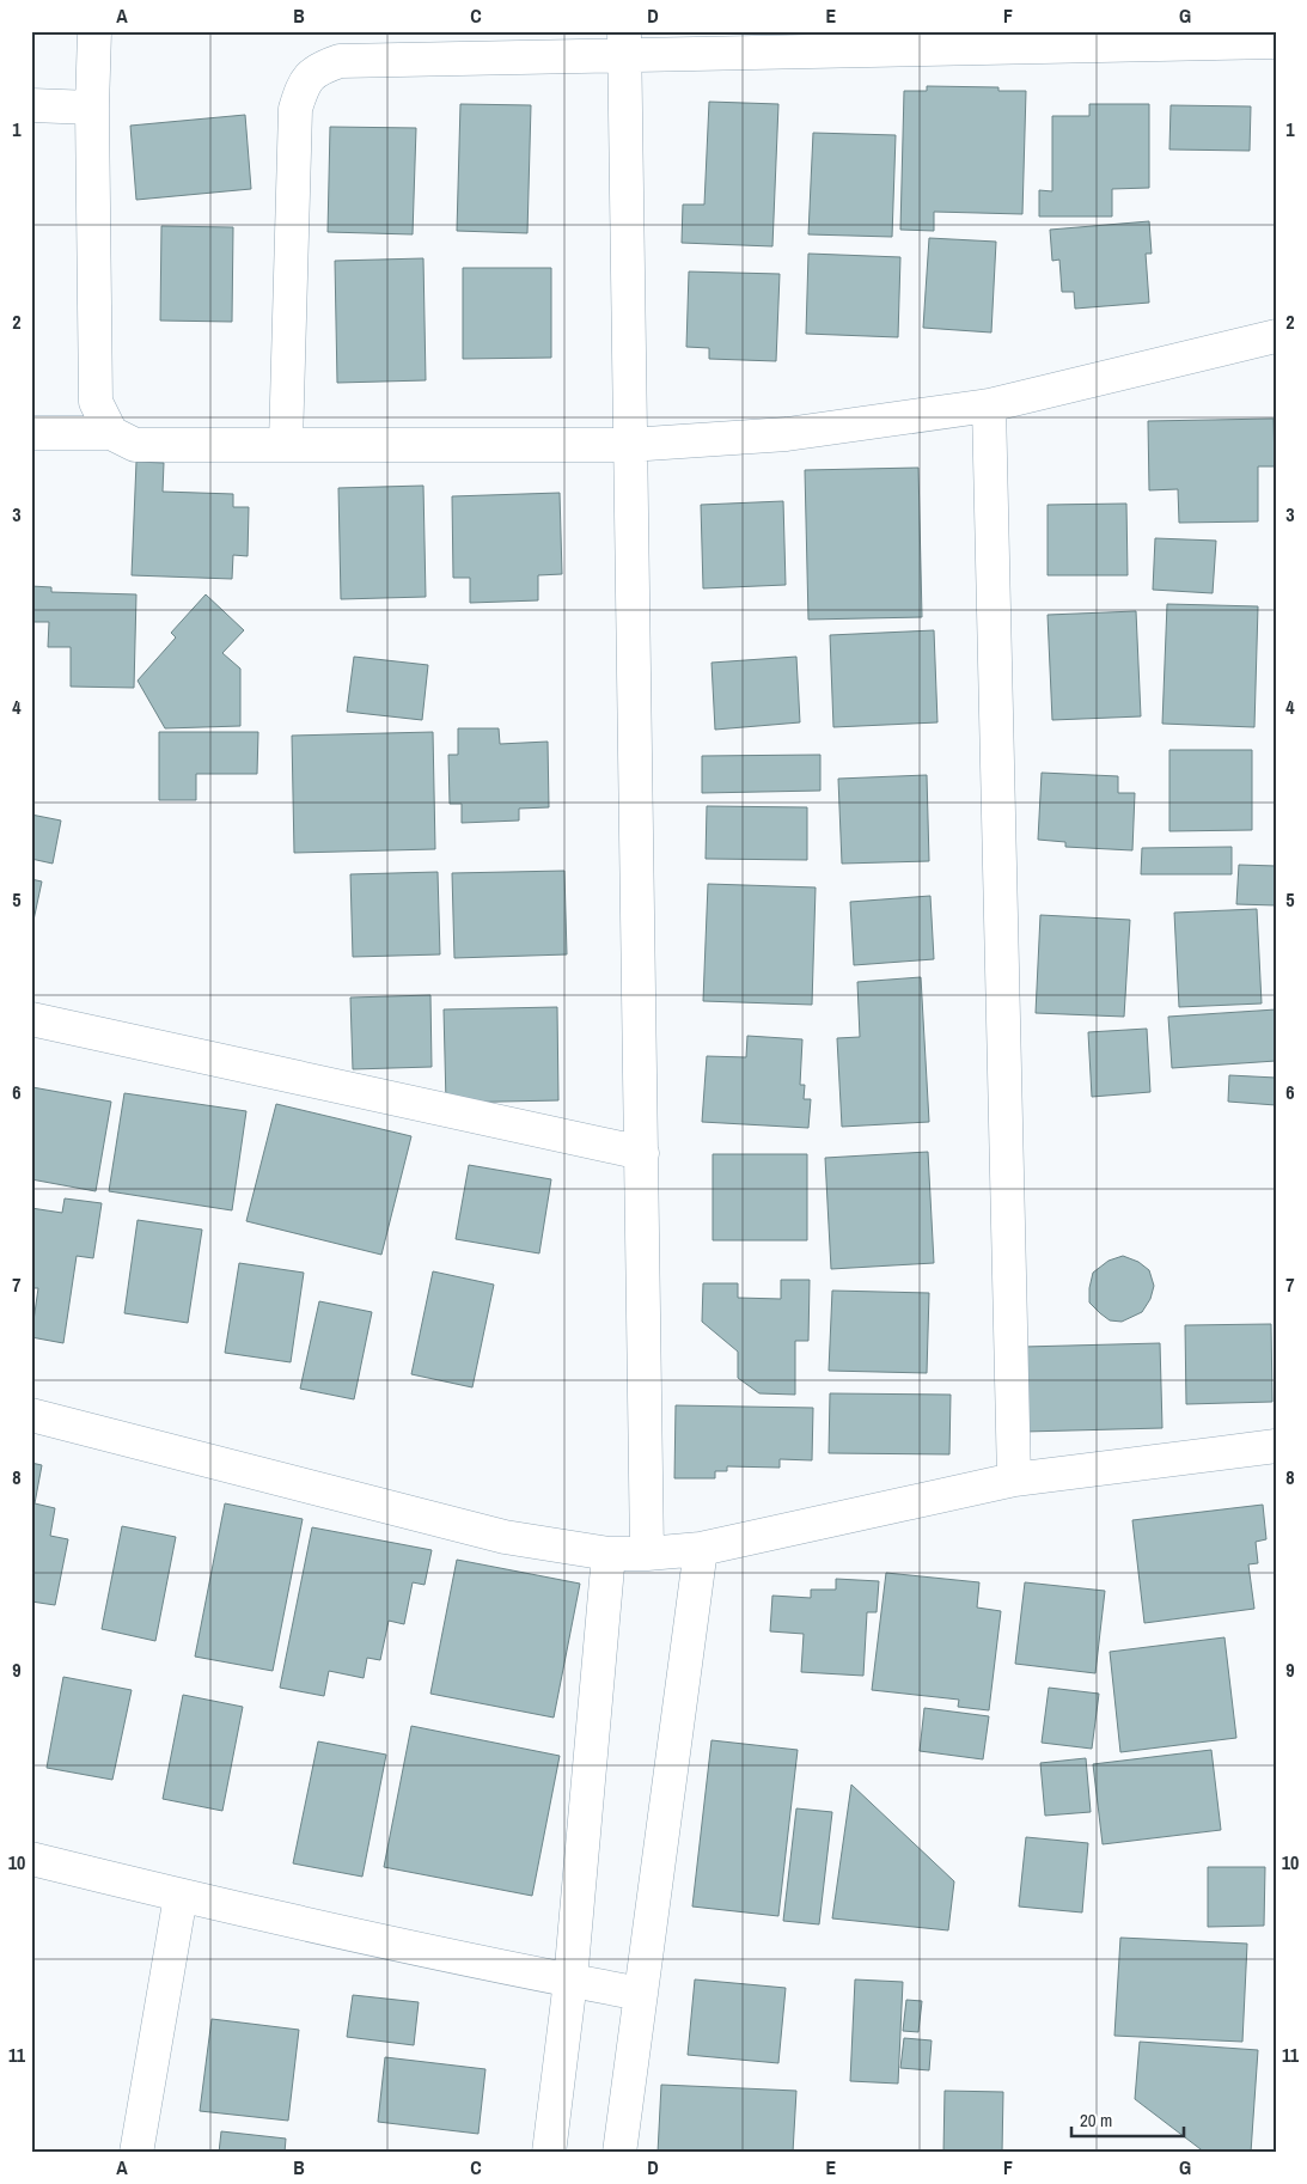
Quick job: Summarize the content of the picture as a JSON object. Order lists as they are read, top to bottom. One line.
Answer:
{"scale_bar":"20 m","grid":{"columns":["A","B","C","D","E","F","G"],"rows":["1","2","3","4","5","6","7","8","9","10","11"]}}
